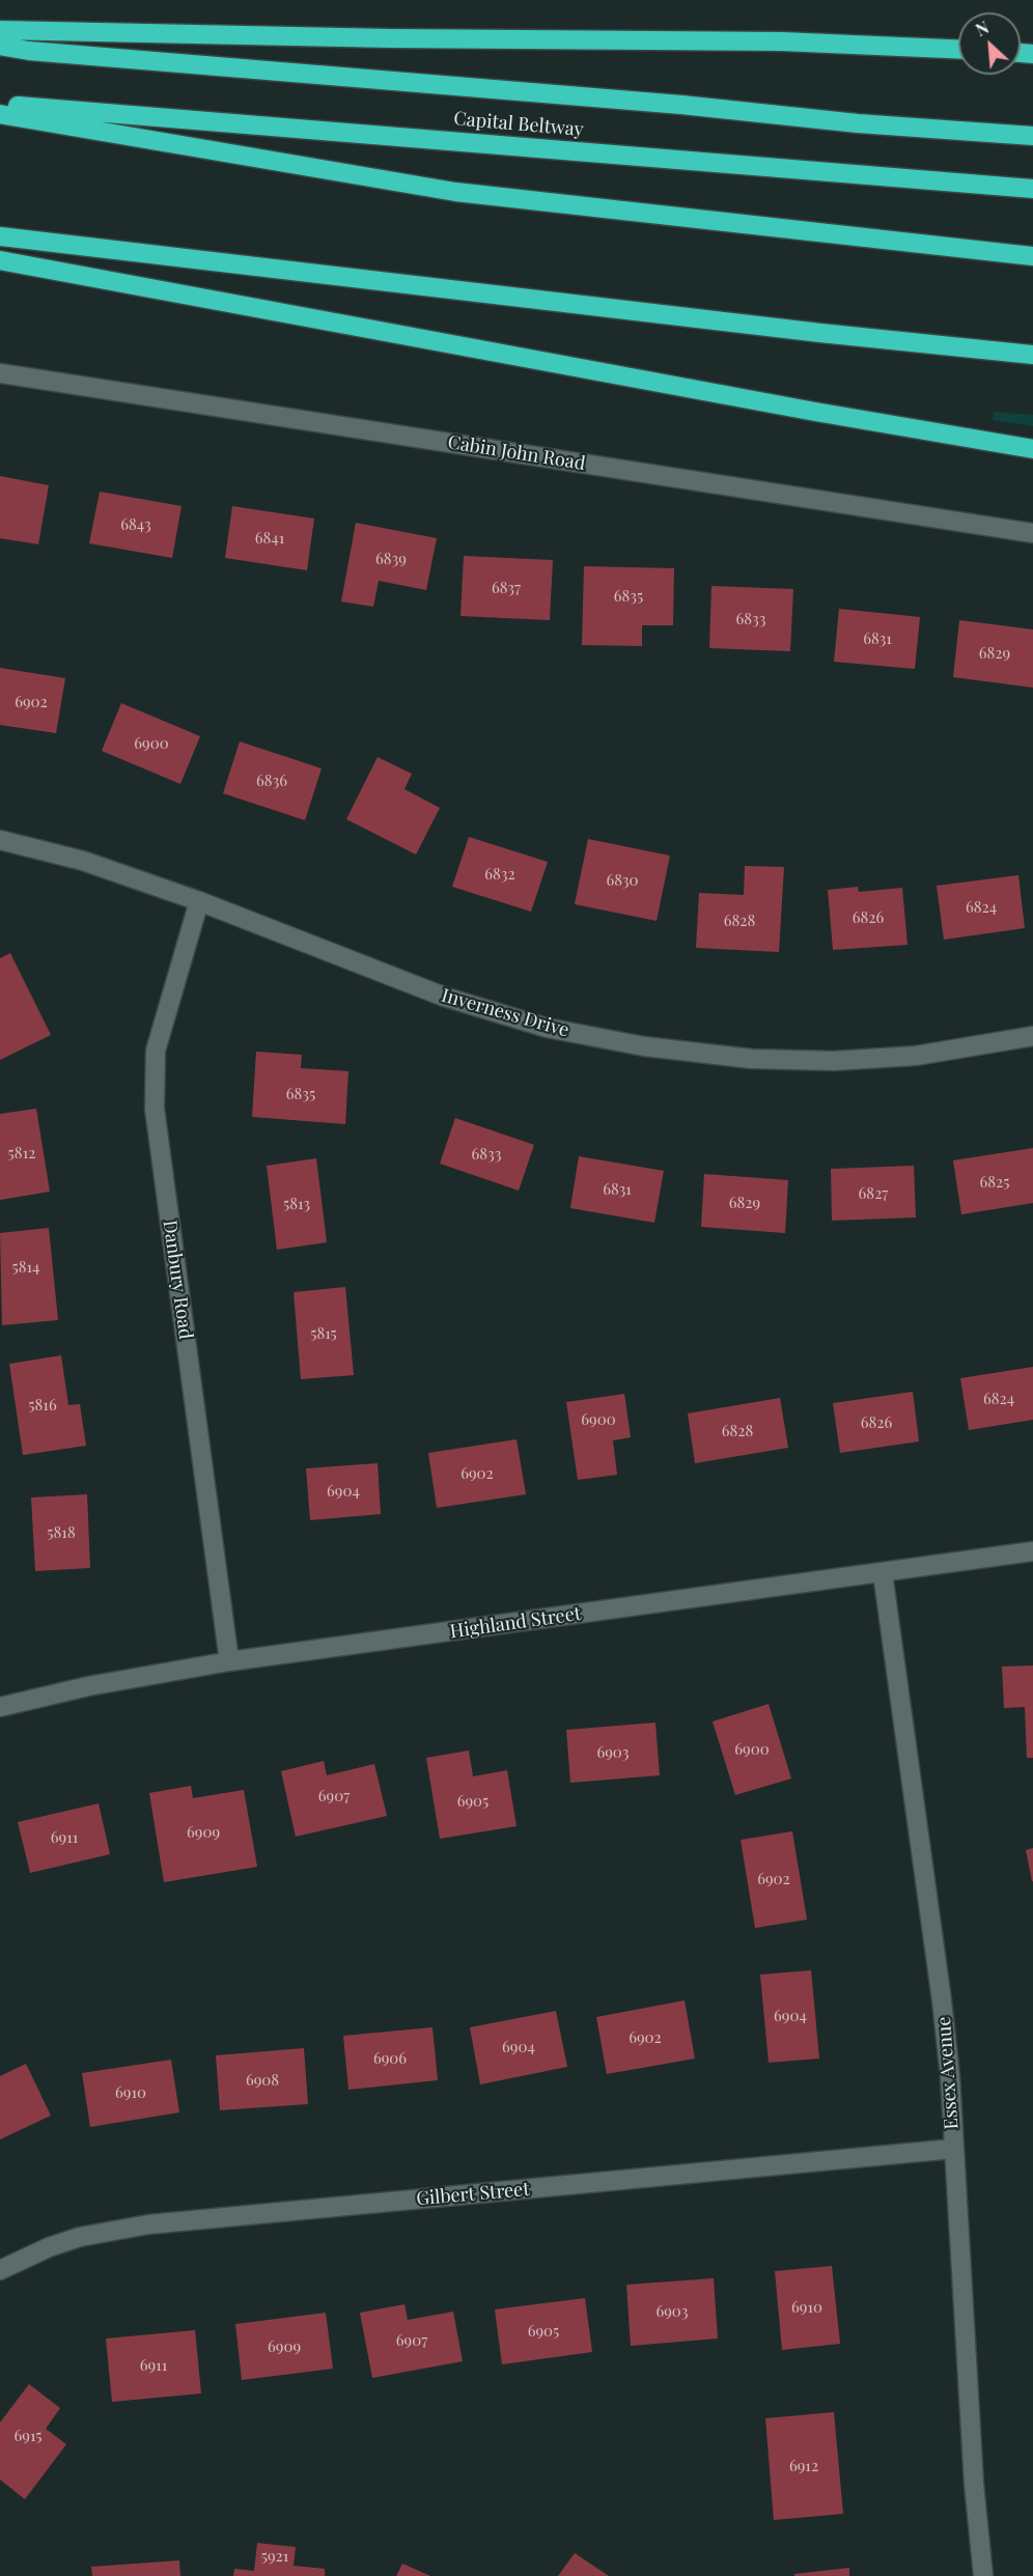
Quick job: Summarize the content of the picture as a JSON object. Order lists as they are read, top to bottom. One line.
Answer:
{"streets":{"highway":["Capital Beltway"],"street":["Cabin John Road","Inverness Drive","Danbury Road","Highland Street","Essex Avenue","Gilbert Street"]},"crossings":[["Inverness Drive","Danbury Road"],["Danbury Road","Highland Street"],["Highland Street","Essex Avenue"],["Essex Avenue","Gilbert Street"]],"house_numbers":["6843","6841","6839","6837","6835","6833","6831","6829","6902","6900","6836","6832","6830","6824","6826","6828","6835","5812","6833","6825","6831","6827","6829","5813","5814","5815","6824","5816","6900","6826","6828","6902","6904","5818","6900","6903","6907","6905","6909","6911","6902","6904","6902","6904","6906","6908","6910","6910","6903","6905","6907","6909","6911","6915","6912","5921"],"north":"top left"}
